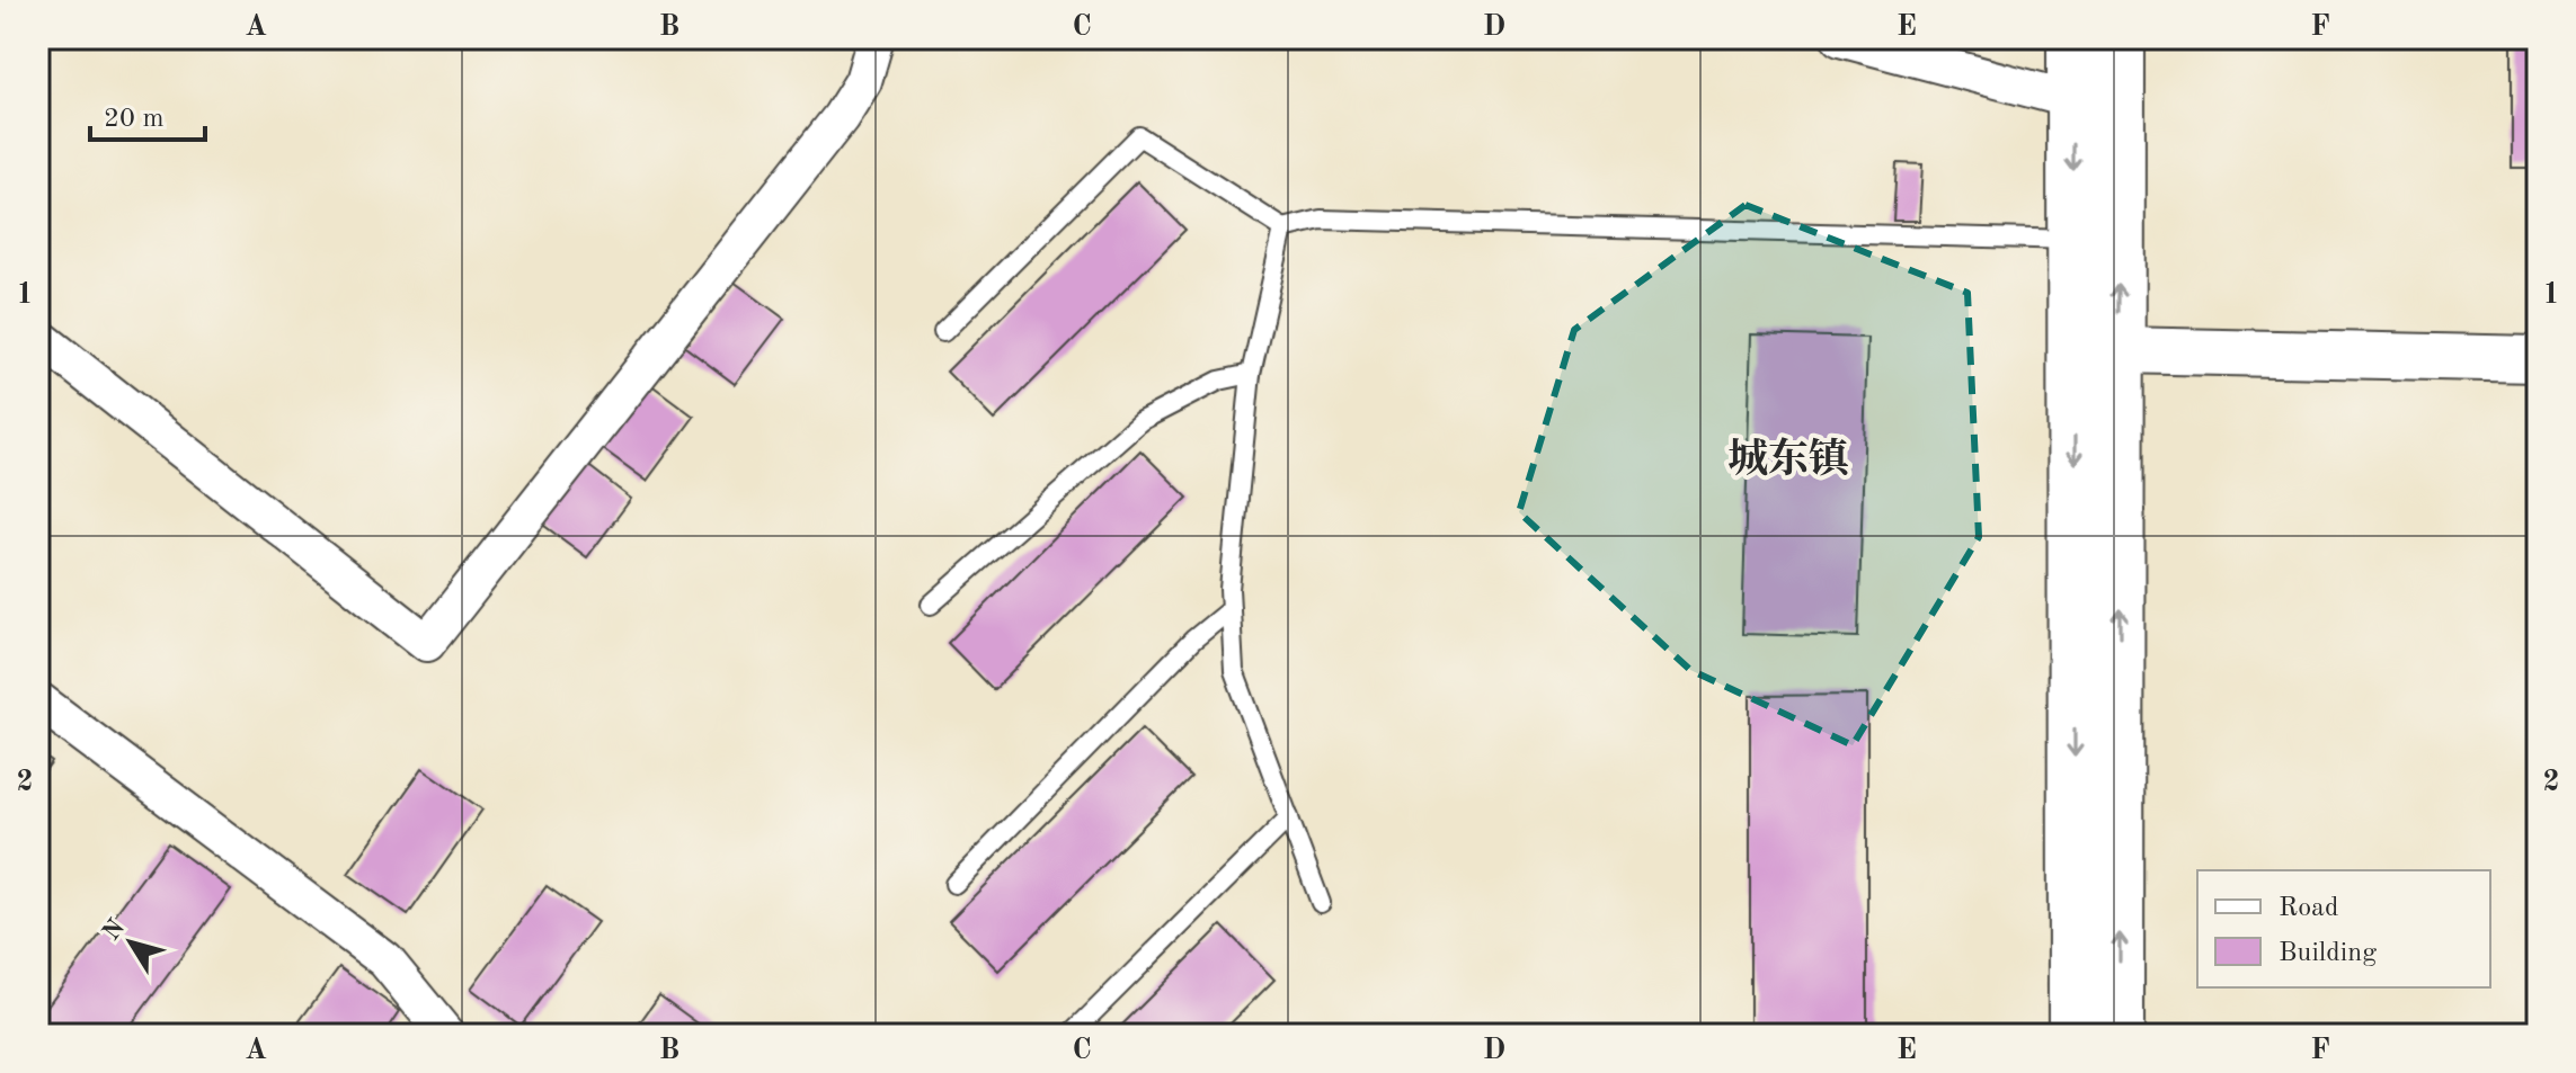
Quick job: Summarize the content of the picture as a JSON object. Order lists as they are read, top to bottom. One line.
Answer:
{"districts":["城东镇"],"legend":["Road","Building"],"scale_bar":"20 m","north":"top left","grid":{"columns":["A","B","C","D","E","F"],"rows":["1","2"]}}
